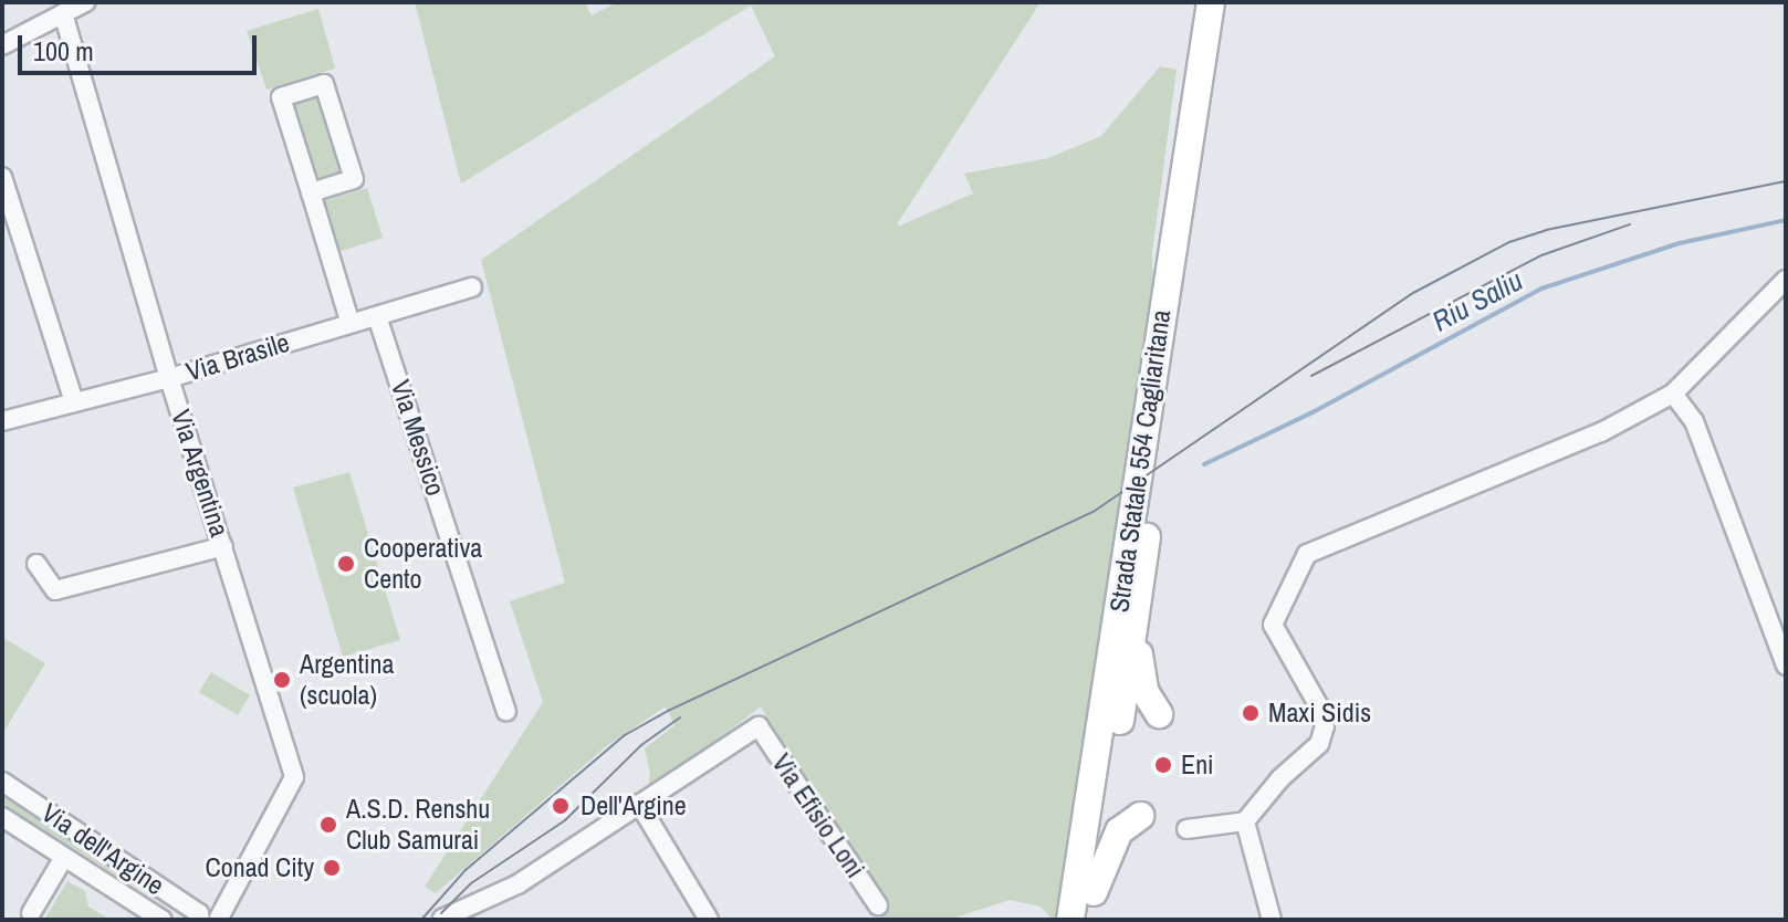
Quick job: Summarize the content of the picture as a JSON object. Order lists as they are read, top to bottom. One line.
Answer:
{"streets":{"highway":["Strada Statale 554 Cagliaritana"],"street":["Via Brasile","Via Messico","Via Argentina","Via Efisio Loni","Via dell'Argine"]},"crossings":[["Via Brasile","Via Messico"],["Via Brasile","Via Argentina"]],"water":["Riu Saliu"],"places":["Cooperativa Cento","Argentina (scuola)","Maxi Sidis","Eni","Dell'Argine","A.S.D. Renshu Club Samurai","Conad City"],"scale_bar":"100 m"}
